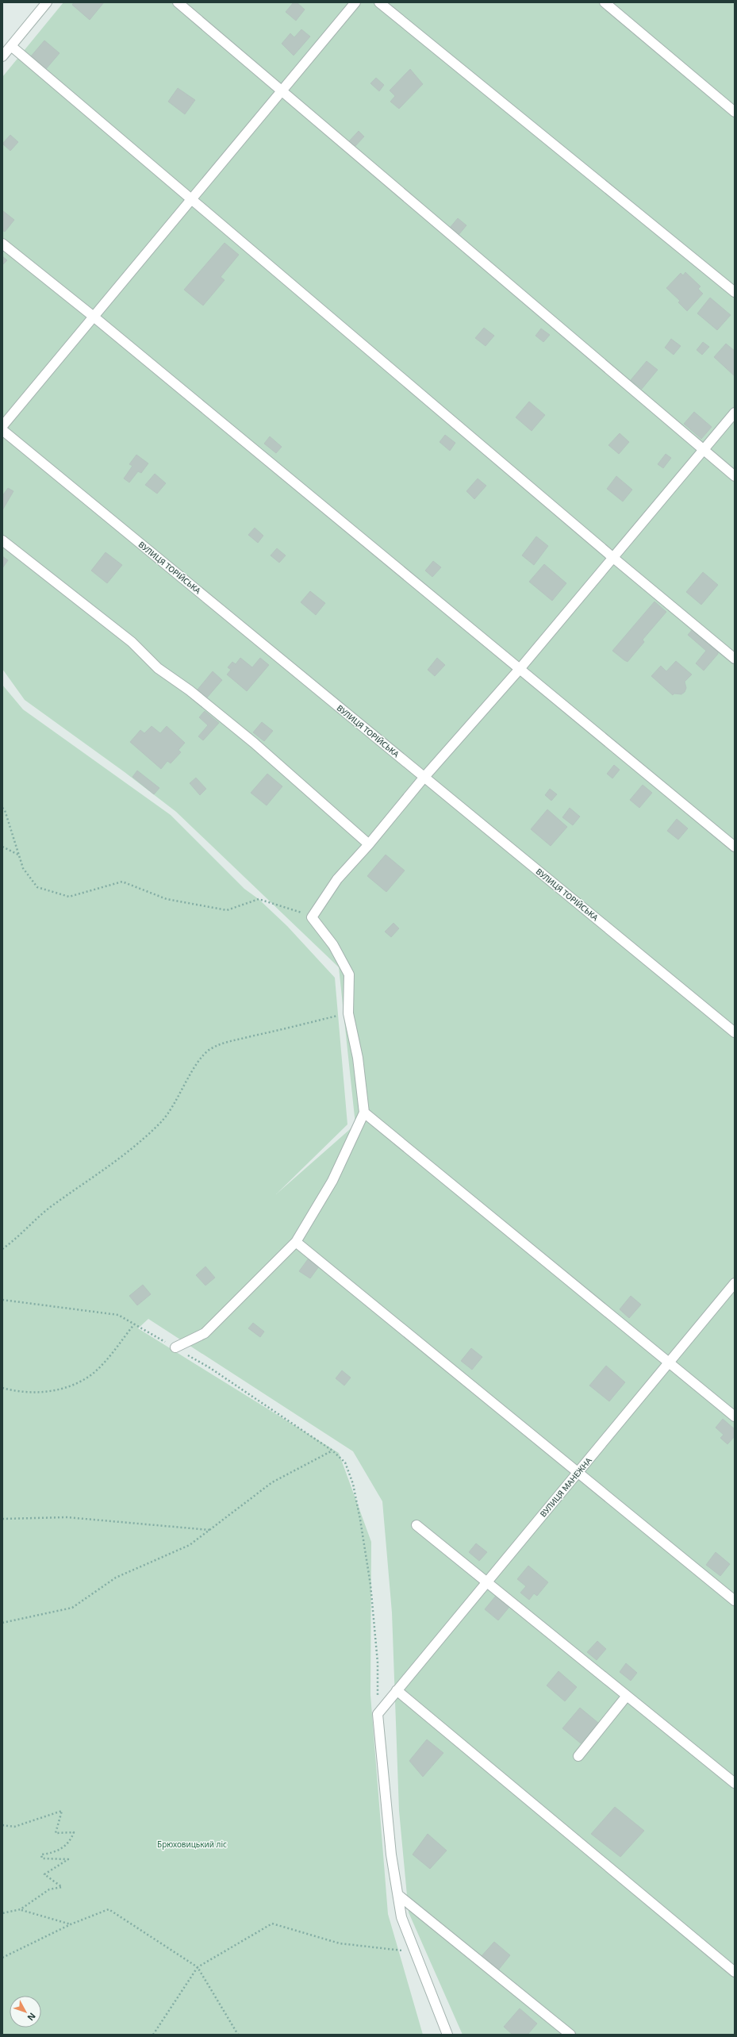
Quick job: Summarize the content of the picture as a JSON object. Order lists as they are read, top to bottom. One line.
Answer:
{"streets":{"street":["ВУЛИЦЯ ТОРІЙСЬКА","ВУЛИЦЯ МАНЕЖНА"]},"parks":["Брюховицький ліс"],"north":"bottom right"}
